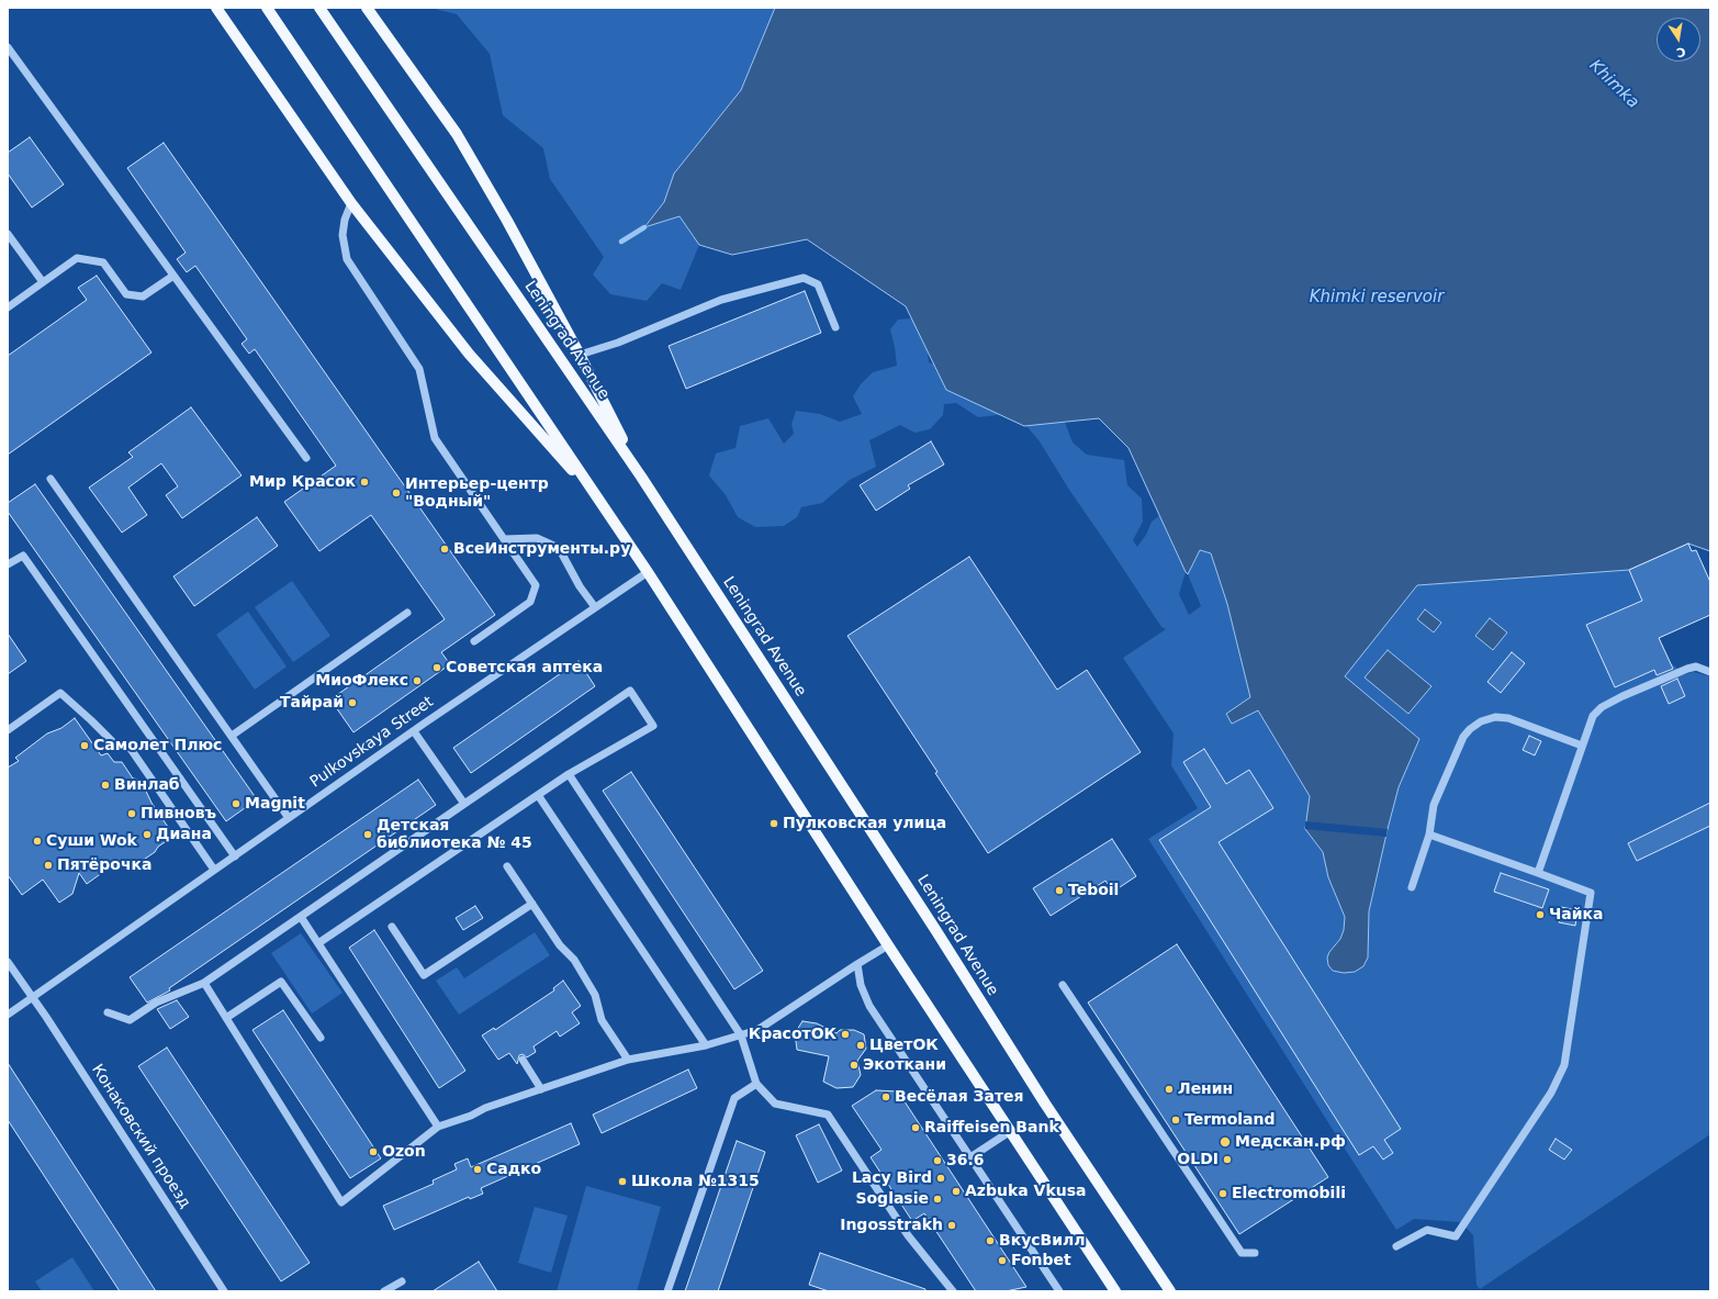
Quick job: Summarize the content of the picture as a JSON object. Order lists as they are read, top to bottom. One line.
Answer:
{"streets":{"main road":["Leningrad Avenue"],"street":["Pulkovskaya Street","Конаковский проезд"]},"crossings":[["Pulkovskaya Street","Конаковский проезд"]],"water":["Khimka","Khimki reservoir"],"places":["Мир Красок","Интерьер-центр \"Водный\"","ВсеИнструменты.ру","Советская аптека","МиоФлекс","Тайрай","Самолет Плюс","Винлаб","Magnit","Пивновъ","Пулковская улица","Диана","Детская библиотека № 45","Суши Wok","Пятёрочка","Teboil","Чайка","КрасотОК","ЦветОК","Экоткани","Ленин","Весёлая Затея","Termoland","Raiffeisen Bank","Медскан.рф","Ozon","OLDI","36.6","Садко","Lacy Bird","Школа №1315","Azbuka Vkusa","Electromobili","Soglasie","Ingosstrakh","ВкусВилл","Fonbet"],"north":"bottom"}
